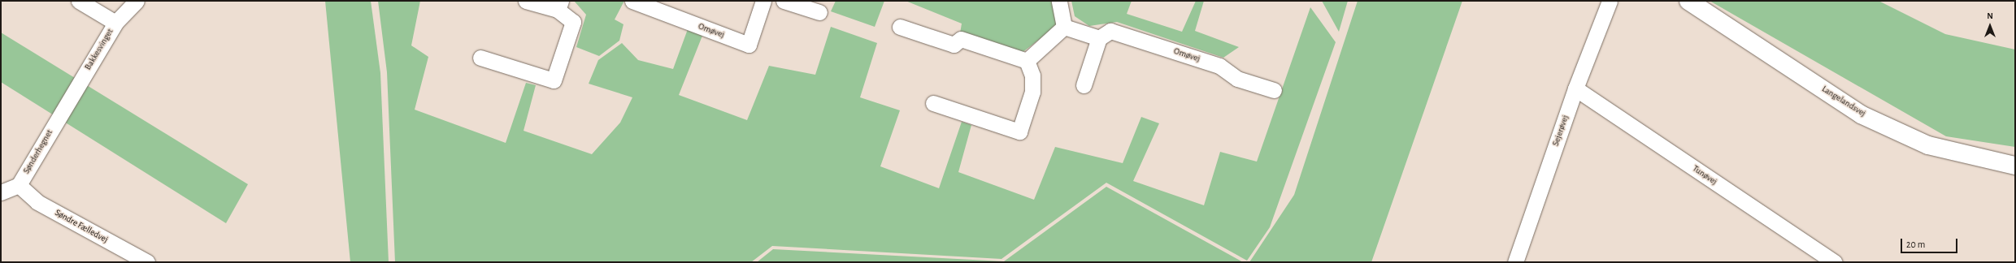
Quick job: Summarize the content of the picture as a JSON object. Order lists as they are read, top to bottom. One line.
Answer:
{"streets":{"street":["Omøvej","Bakkesvinget","Langelandsvej","Sejerøvej","Sønderhegnet","Tunøvej","Søndre Fælledvej"]},"crossings":[["Bakkesvinget","Sønderhegnet"],["Sejerøvej","Tunøvej"],["Sønderhegnet","Søndre Fælledvej"]],"scale_bar":"20 m","north":"top"}
